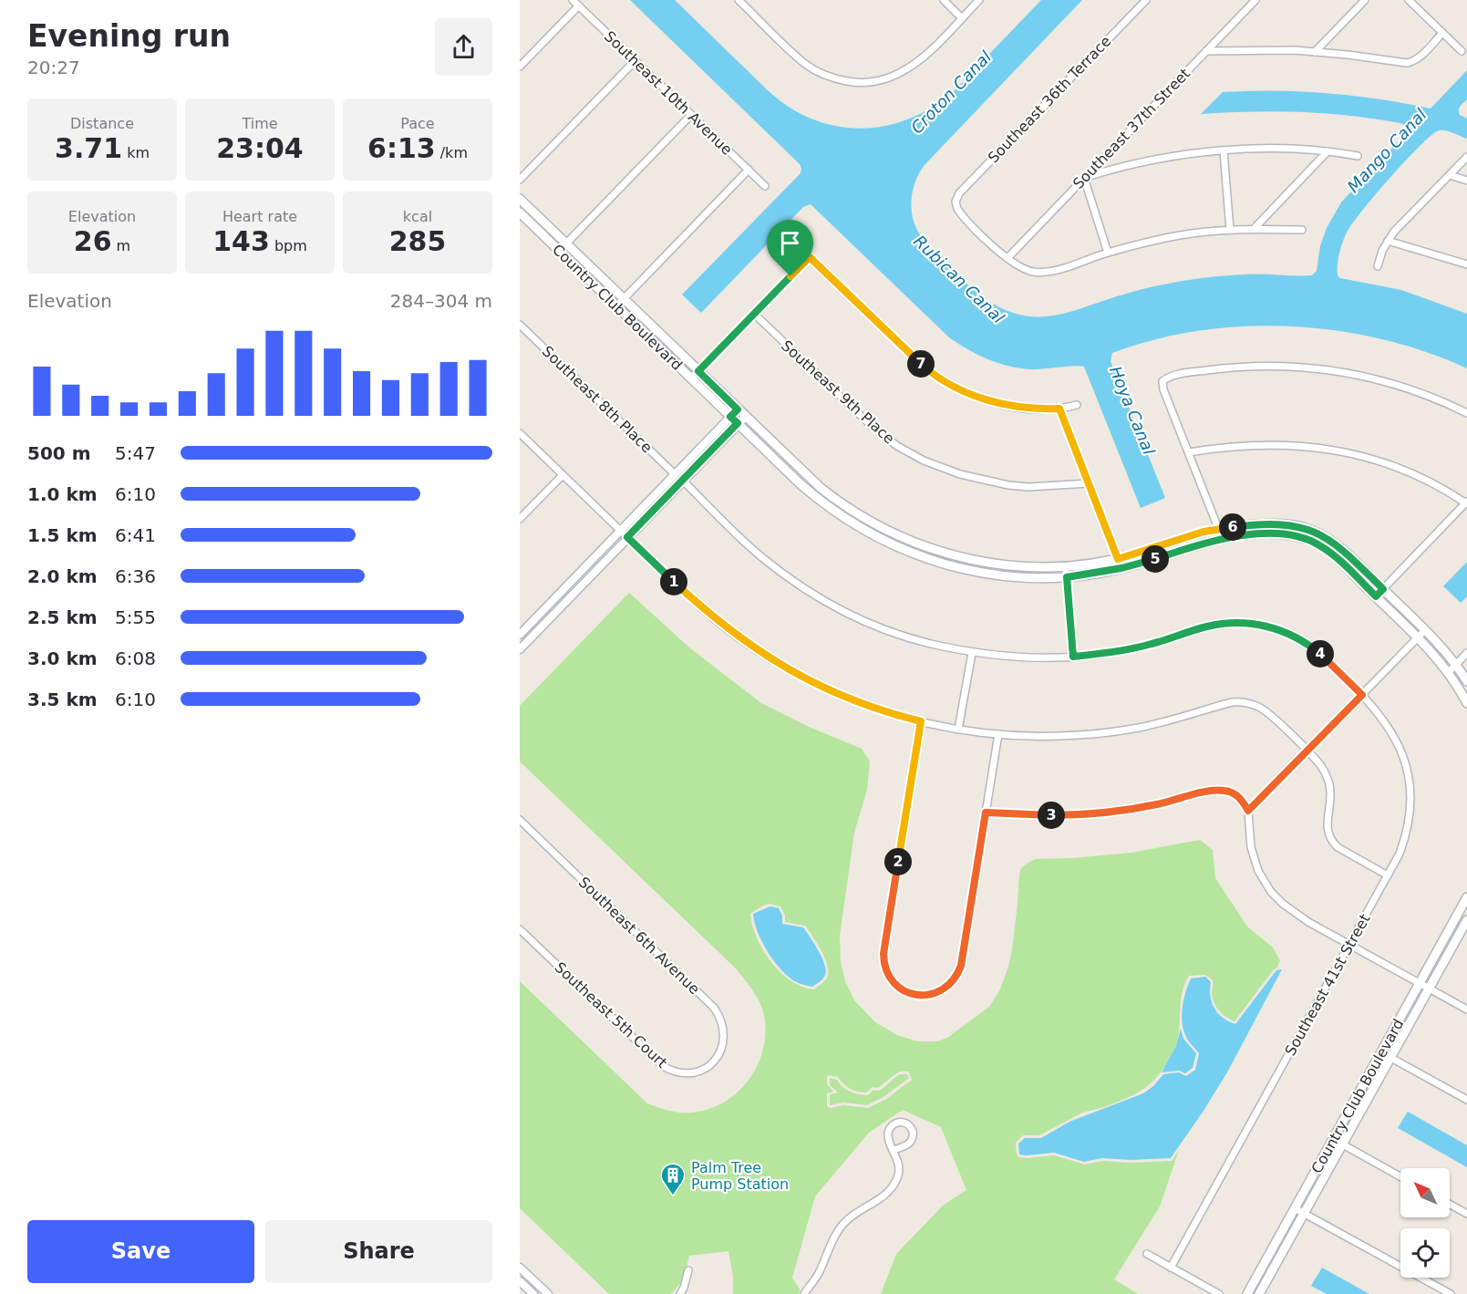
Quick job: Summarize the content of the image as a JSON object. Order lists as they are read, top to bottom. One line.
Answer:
{"streets":{"main road":["Country Club Boulevard"],"street":["Southeast 10th Avenue","Southeast 36th Terrace","Southeast 37th Street","Southeast 9th Place","Southeast 8th Place","Southeast 6th Avenue","Southeast 41st Street","Southeast 5th Court"]},"crossings":[["Southeast 36th Terrace","Southeast 37th Street"],["Southeast 6th Avenue","Southeast 5th Court"]],"water":["Croton Canal","Mango Canal","Rubican Canal","Hoya Canal"],"places":{"building":["Palm Tree Pump Station"]},"north":"top left","page":{"heading":["Evening run","20:27"],"stats":[["Distance","3.71 km"],["Time","23:04"],["Pace","6:13 /km"],["Elevation","26 m"],["Heart rate","143 bpm"],["kcal","285"]],"chart":["Elevation","284–304 m"],"pins":["7","6","5","1","4","3","2"],"list":[{"name":"500 m","note":"5:47"},{"name":"1.0 km","note":"6:10"},{"name":"1.5 km","note":"6:41"},{"name":"2.0 km","note":"6:36"},{"name":"2.5 km","note":"5:55"},{"name":"3.0 km","note":"6:08"},{"name":"3.5 km","note":"6:10"}],"buttons":["Save","Share"]}}
